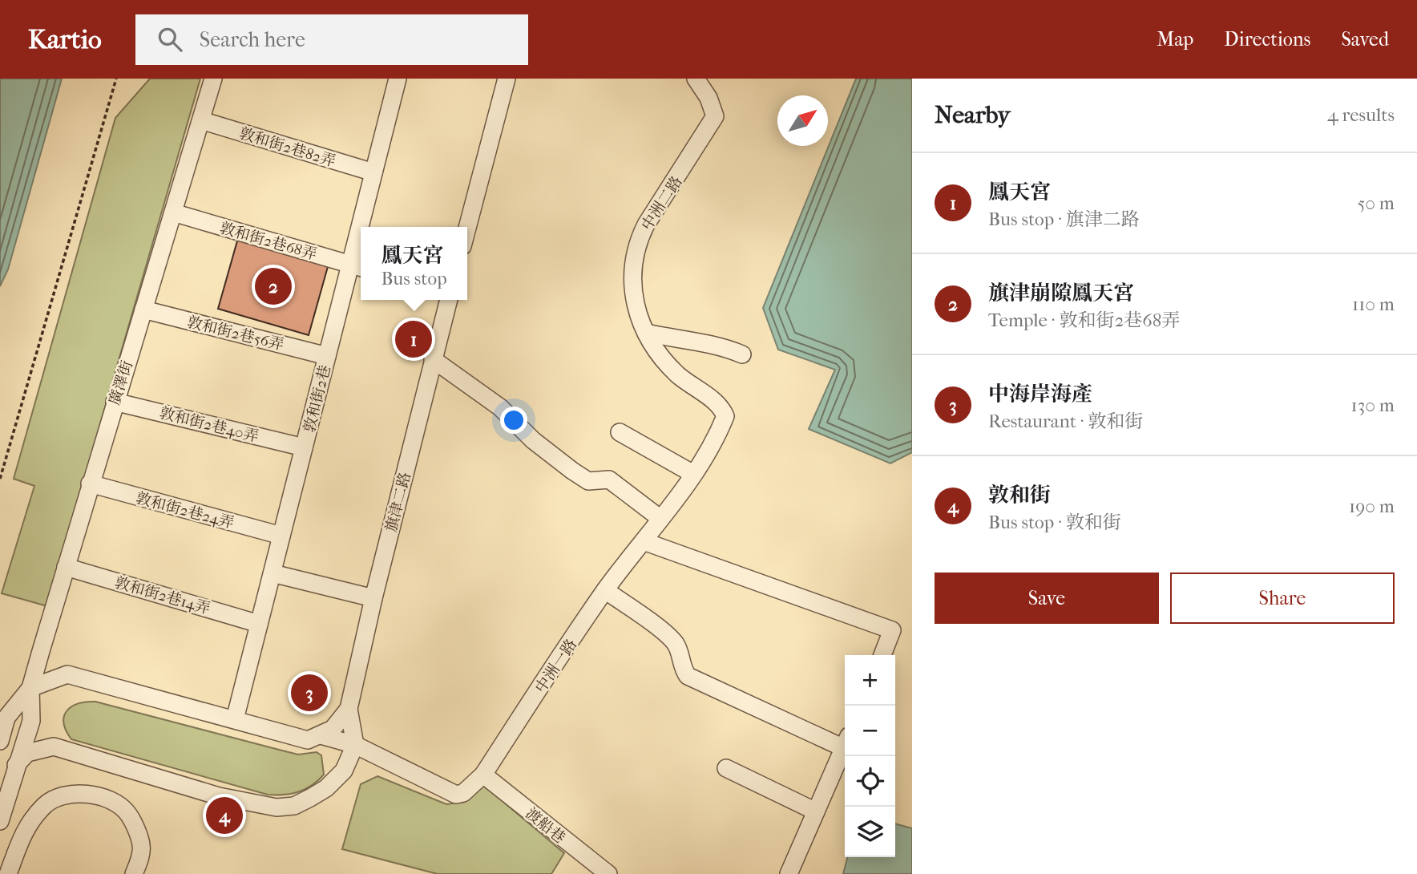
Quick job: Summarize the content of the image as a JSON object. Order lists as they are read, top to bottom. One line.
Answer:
{"streets":{"street":["敦和街2巷82弄","中洲二路","敦和街2巷68弄","敦和街2巷56弄","廣澤街","敦和街2巷","敦和街2巷40弄","旗津二路","敦和街2巷24弄","敦和街2巷14弄","中洲一路","渡船巷"]},"crossings":[["敦和街2巷82弄","廣澤街"],["敦和街2巷82弄","敦和街2巷"],["中洲二路","中洲一路"],["敦和街2巷68弄","廣澤街"],["敦和街2巷68弄","敦和街2巷"],["敦和街2巷56弄","廣澤街"],["敦和街2巷56弄","敦和街2巷"],["廣澤街","敦和街2巷40弄"],["廣澤街","敦和街2巷24弄"],["廣澤街","敦和街2巷14弄"],["廣澤街","中洲一路"],["敦和街2巷","敦和街2巷40弄"],["敦和街2巷","敦和街2巷24弄"],["敦和街2巷","敦和街2巷14弄"],["敦和街2巷","中洲一路"],["中洲一路","渡船巷"]],"north":"top right","page":{"header":"Kartio","search":"Search here","nav":["Map","Directions","Saved"],"heading":["Nearby","4 results"],"list":[{"mark":"1","name":"鳳天宮","note":"Bus stop · 旗津二路","value":"50 m"},{"mark":"2","name":"旗津崩隙鳳天宮","note":"Temple · 敦和街2巷68弄","value":"110 m"},{"mark":"3","name":"中海岸海產","note":"Restaurant · 敦和街","value":"130 m"},{"mark":"4","name":"敦和街","note":"Bus stop · 敦和街","value":"190 m"}],"popup":["鳳天宮","Bus stop"],"pins":["2","1","3","4"],"buttons":["Save","Share"],"map_buttons":["+","−"]}}
